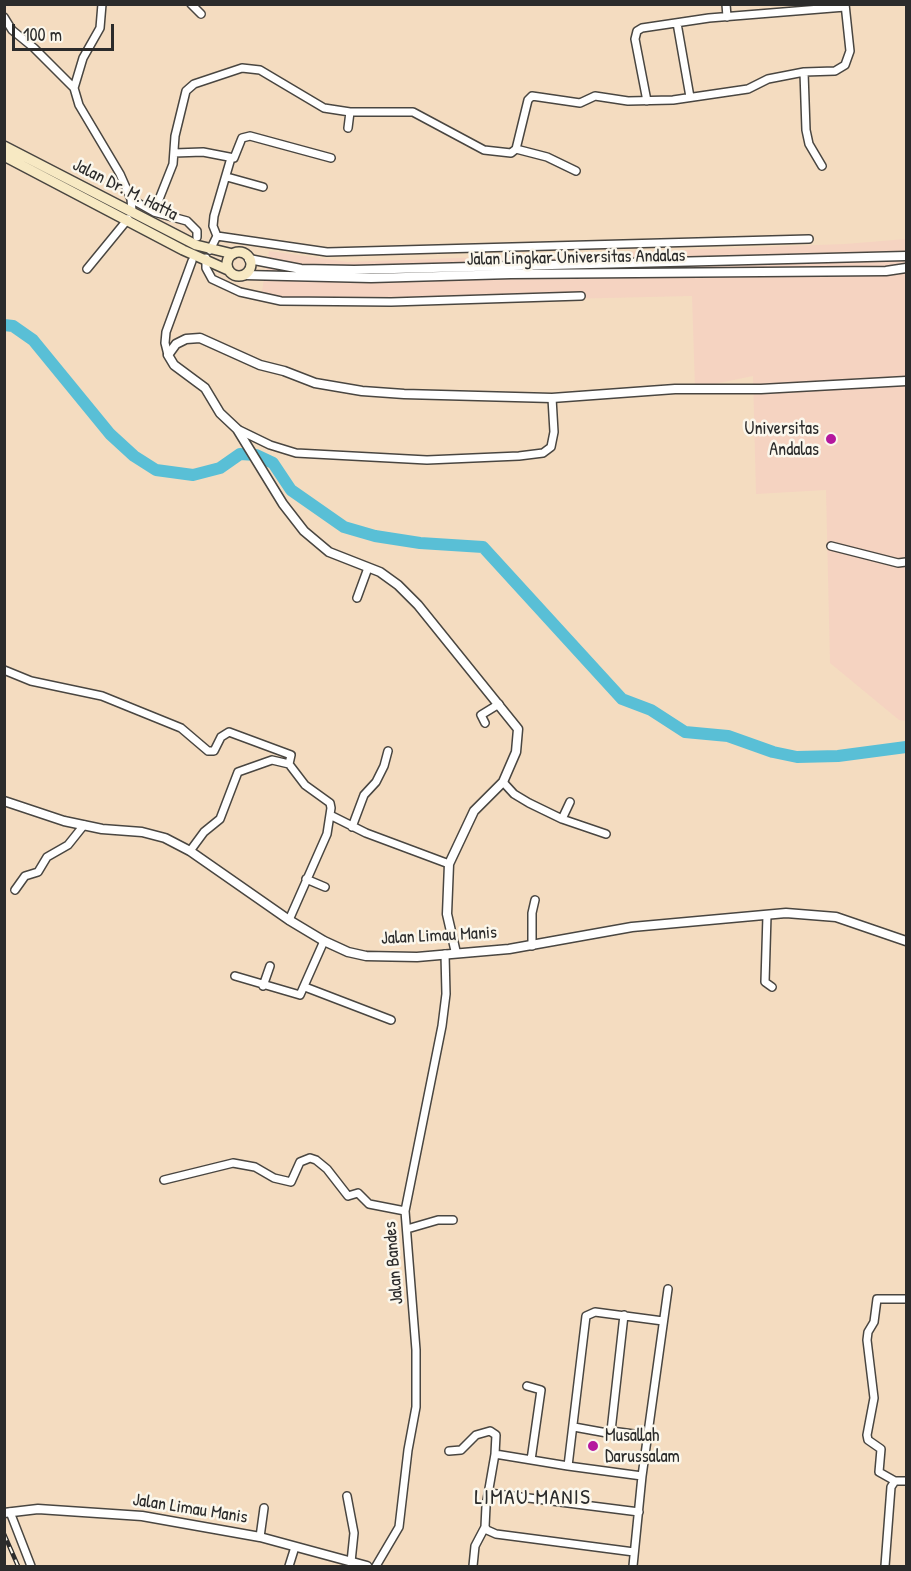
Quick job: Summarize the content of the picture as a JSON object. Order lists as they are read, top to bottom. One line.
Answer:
{"streets":{"main road":["Jalan Dr. M. Hatta"],"street":["Jalan Lingkar Universitas Andalas","Jalan Limau Manis","Jalan Bandes"]},"crossings":[["Jalan Dr. M. Hatta","Jalan Lingkar Universitas Andalas"],["Jalan Limau Manis","Jalan Bandes"]],"districts":["LIMAU MANIS"],"places":["Universitas Andalas","Musallah Darussalam"],"scale_bar":"100 m"}
